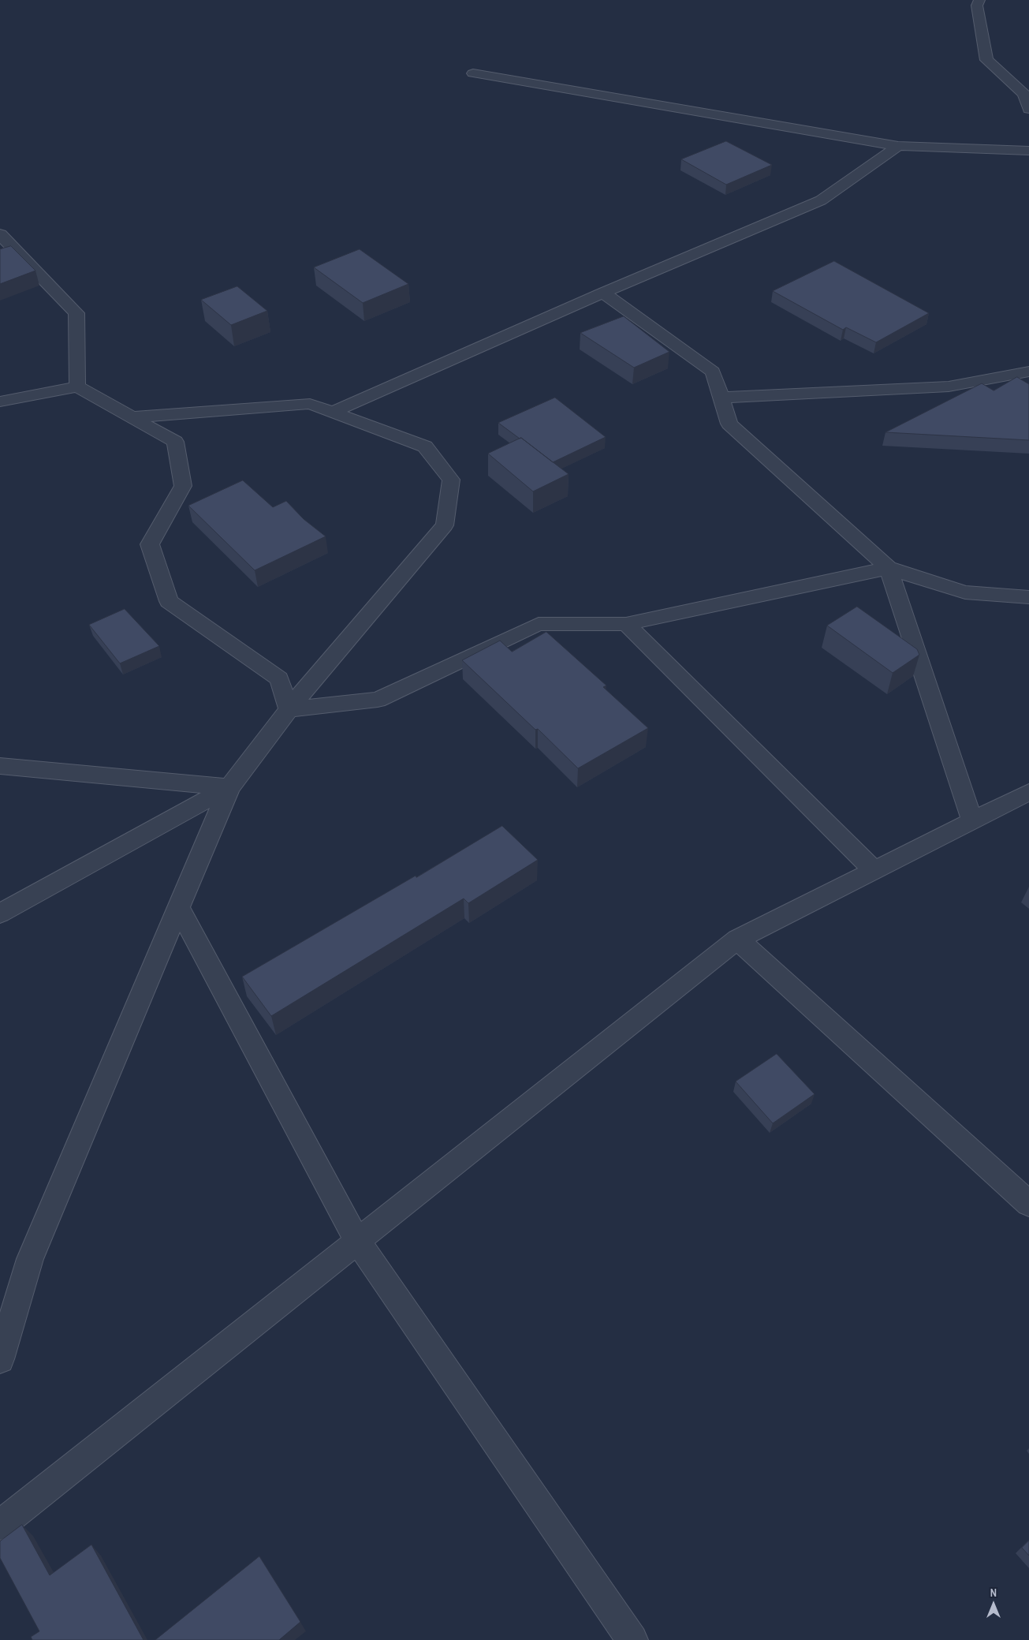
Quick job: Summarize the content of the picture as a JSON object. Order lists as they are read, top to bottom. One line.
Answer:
{"north":"top"}
